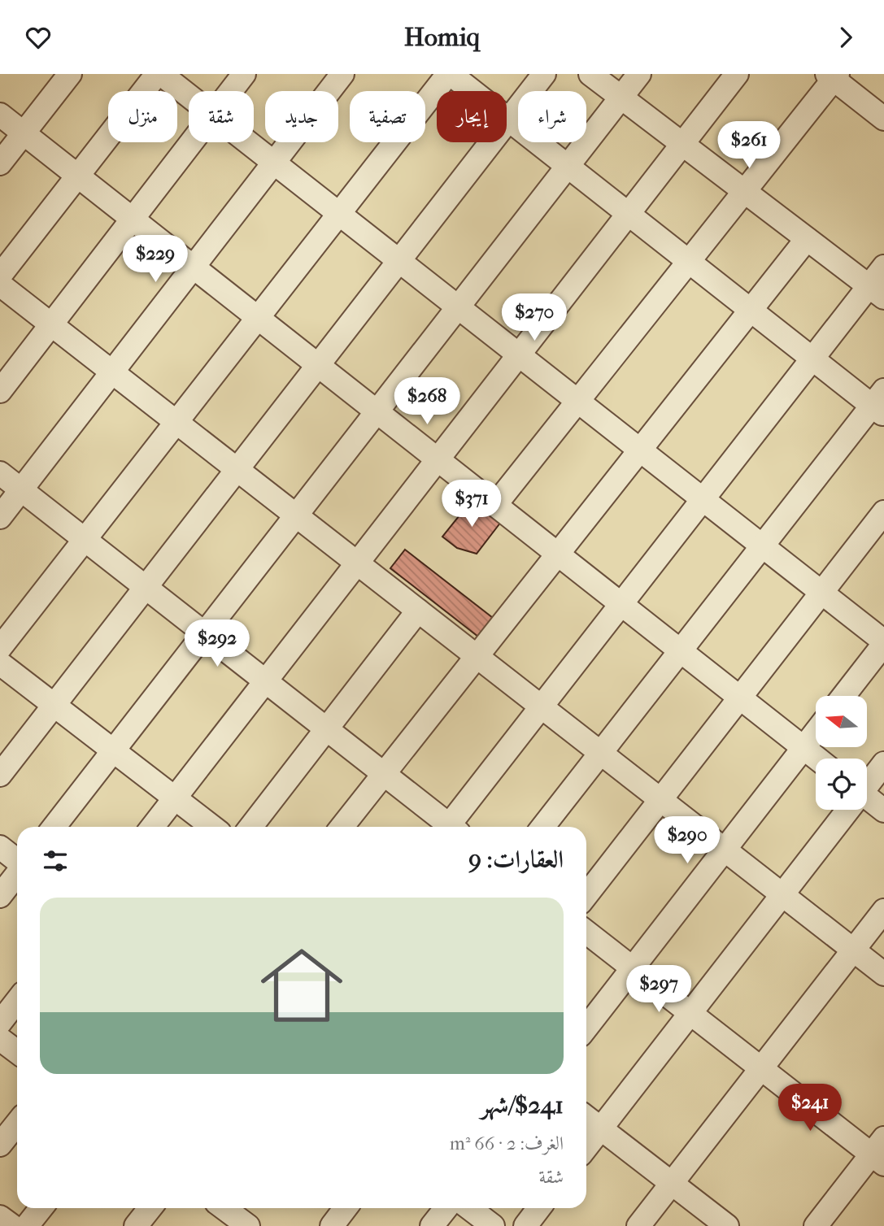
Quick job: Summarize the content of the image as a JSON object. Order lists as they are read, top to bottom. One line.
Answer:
{"north":"left","page":{"header":"Homiq","chip":["شراء","إيجار","تصفية","جديد","شقة","منزل"],"price":["$261","$229","$270","$268","$371","$292","$290","$297","$241"],"heading":"العقارات: 9","list":[{"name":"$241/شهر","note":"الغرف: 2 · 66 m² · شقة"}]}}
